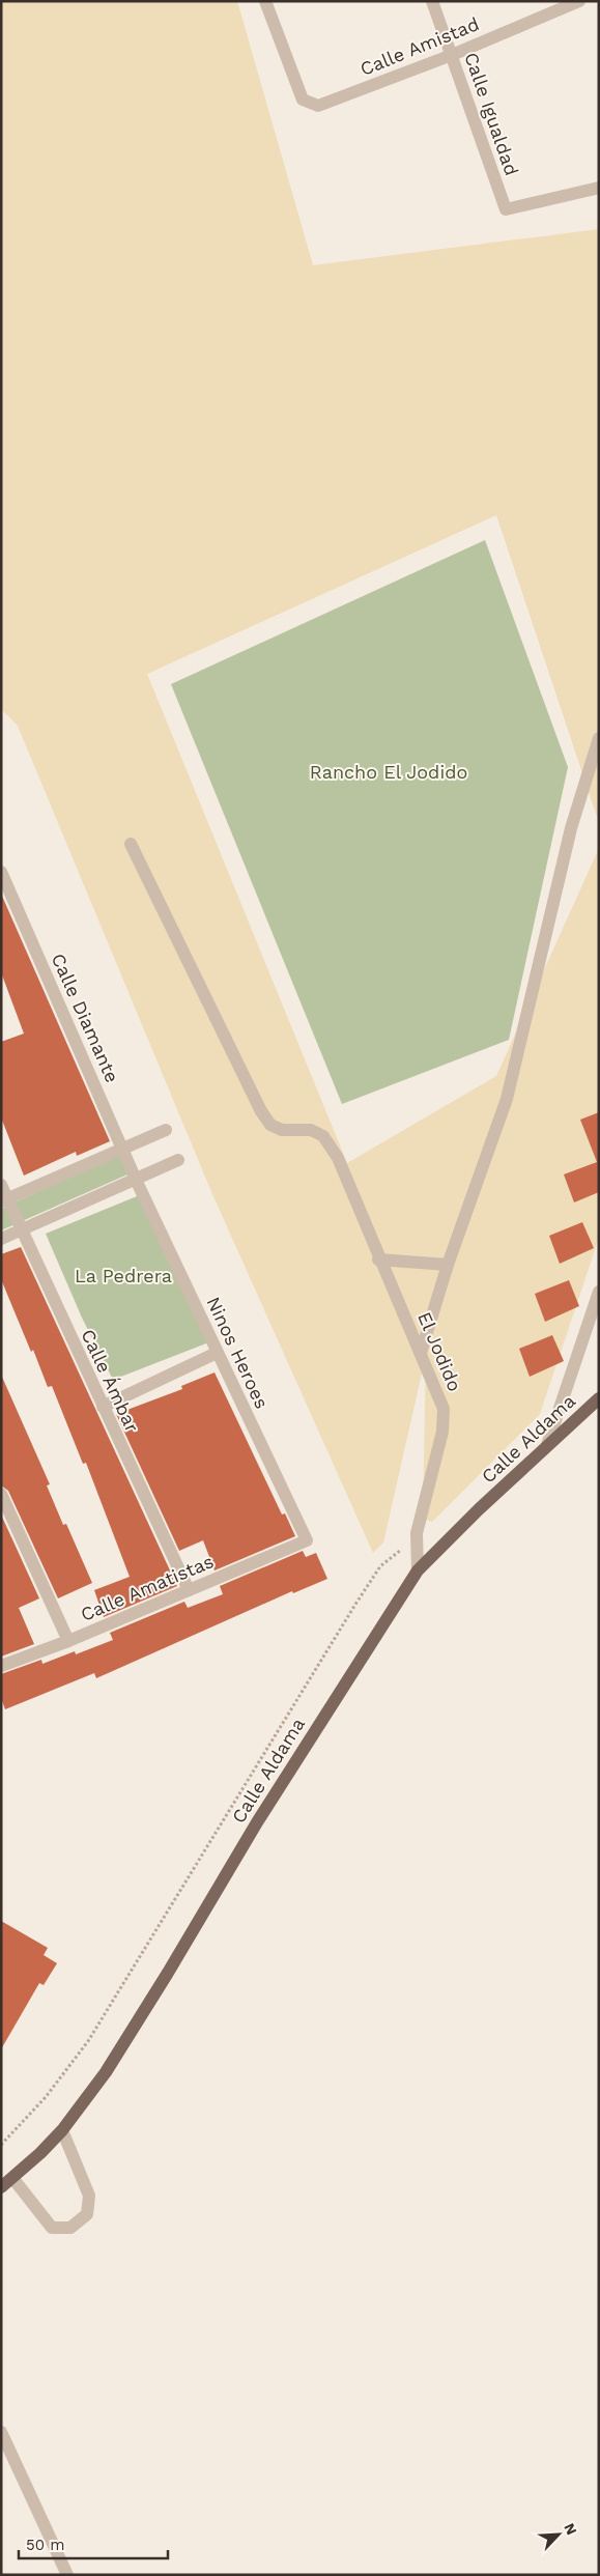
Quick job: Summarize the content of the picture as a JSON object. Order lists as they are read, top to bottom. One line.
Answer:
{"streets":{"main road":["Calle Aldama"],"street":["Calle Amistad","Calle Igualdad","Calle Diamante","El Jodido","Ninos Heroes","Calle Ámbar","Calle Amatistas"]},"crossings":[["Calle Amistad","Calle Igualdad"],["Calle Diamante","Ninos Heroes"],["El Jodido","Calle Aldama"],["Ninos Heroes","Calle Amatistas"],["Calle Ámbar","Calle Amatistas"]],"parks":["Rancho El Jodido","La Pedrera"],"scale_bar":"50 m","north":"top right"}
